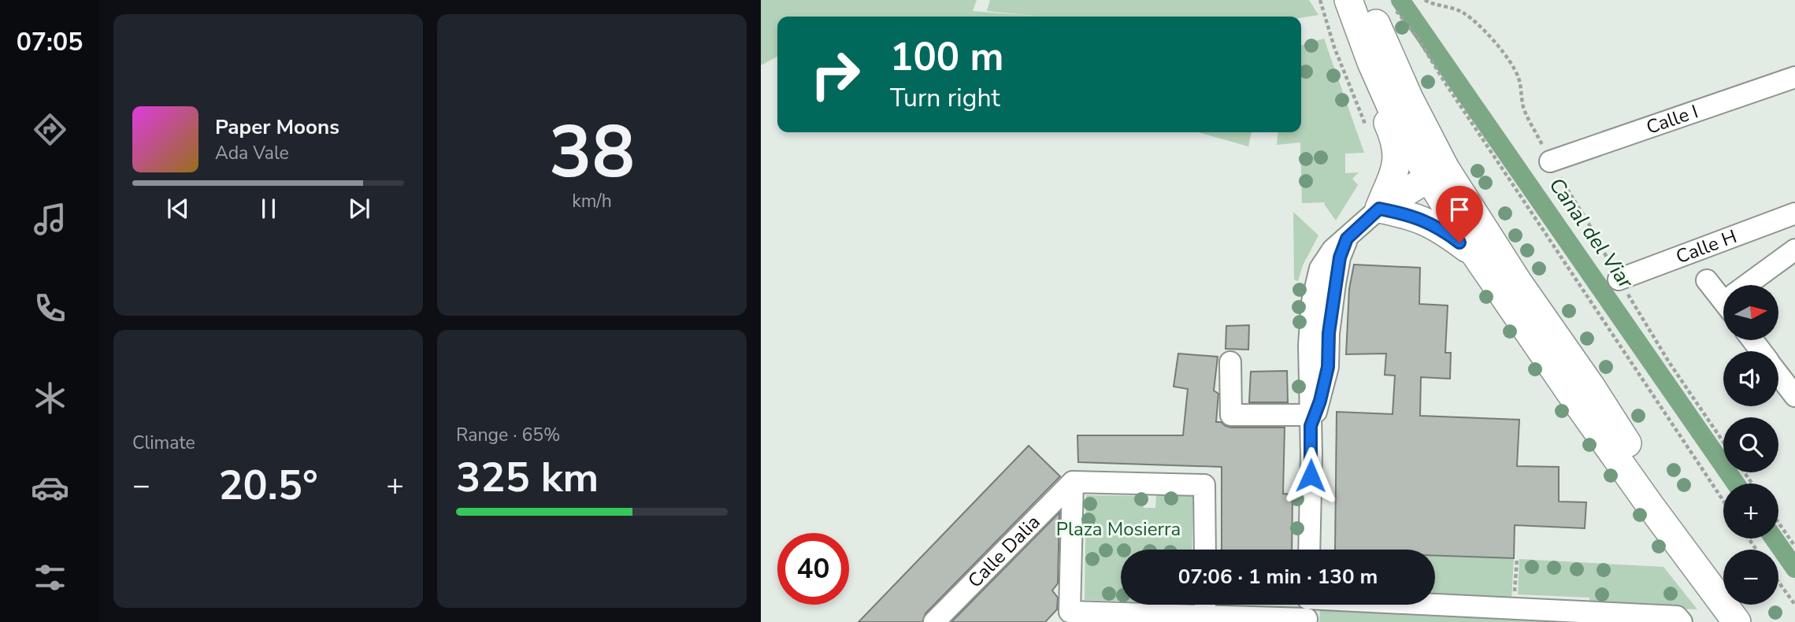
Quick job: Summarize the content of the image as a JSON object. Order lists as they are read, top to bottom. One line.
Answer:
{"streets":{"street":["Calle I","Calle H","Calle Dalia"]},"water":["Canal del Viar"],"parks":["Plaza Mosierra"],"north":"right","page":{"tabs":"07:05","tile":[["38","km/h"],"Climate",["Range · 65%","325 km"]],"turn":["100 m","Turn right"],"song":["Paper Moons","Ada Vale"],"map_buttons":["+","−"],"heat":["−","20.5°","+"],"limit":"40","trip":"07:06 · 1 min · 130 m"}}
